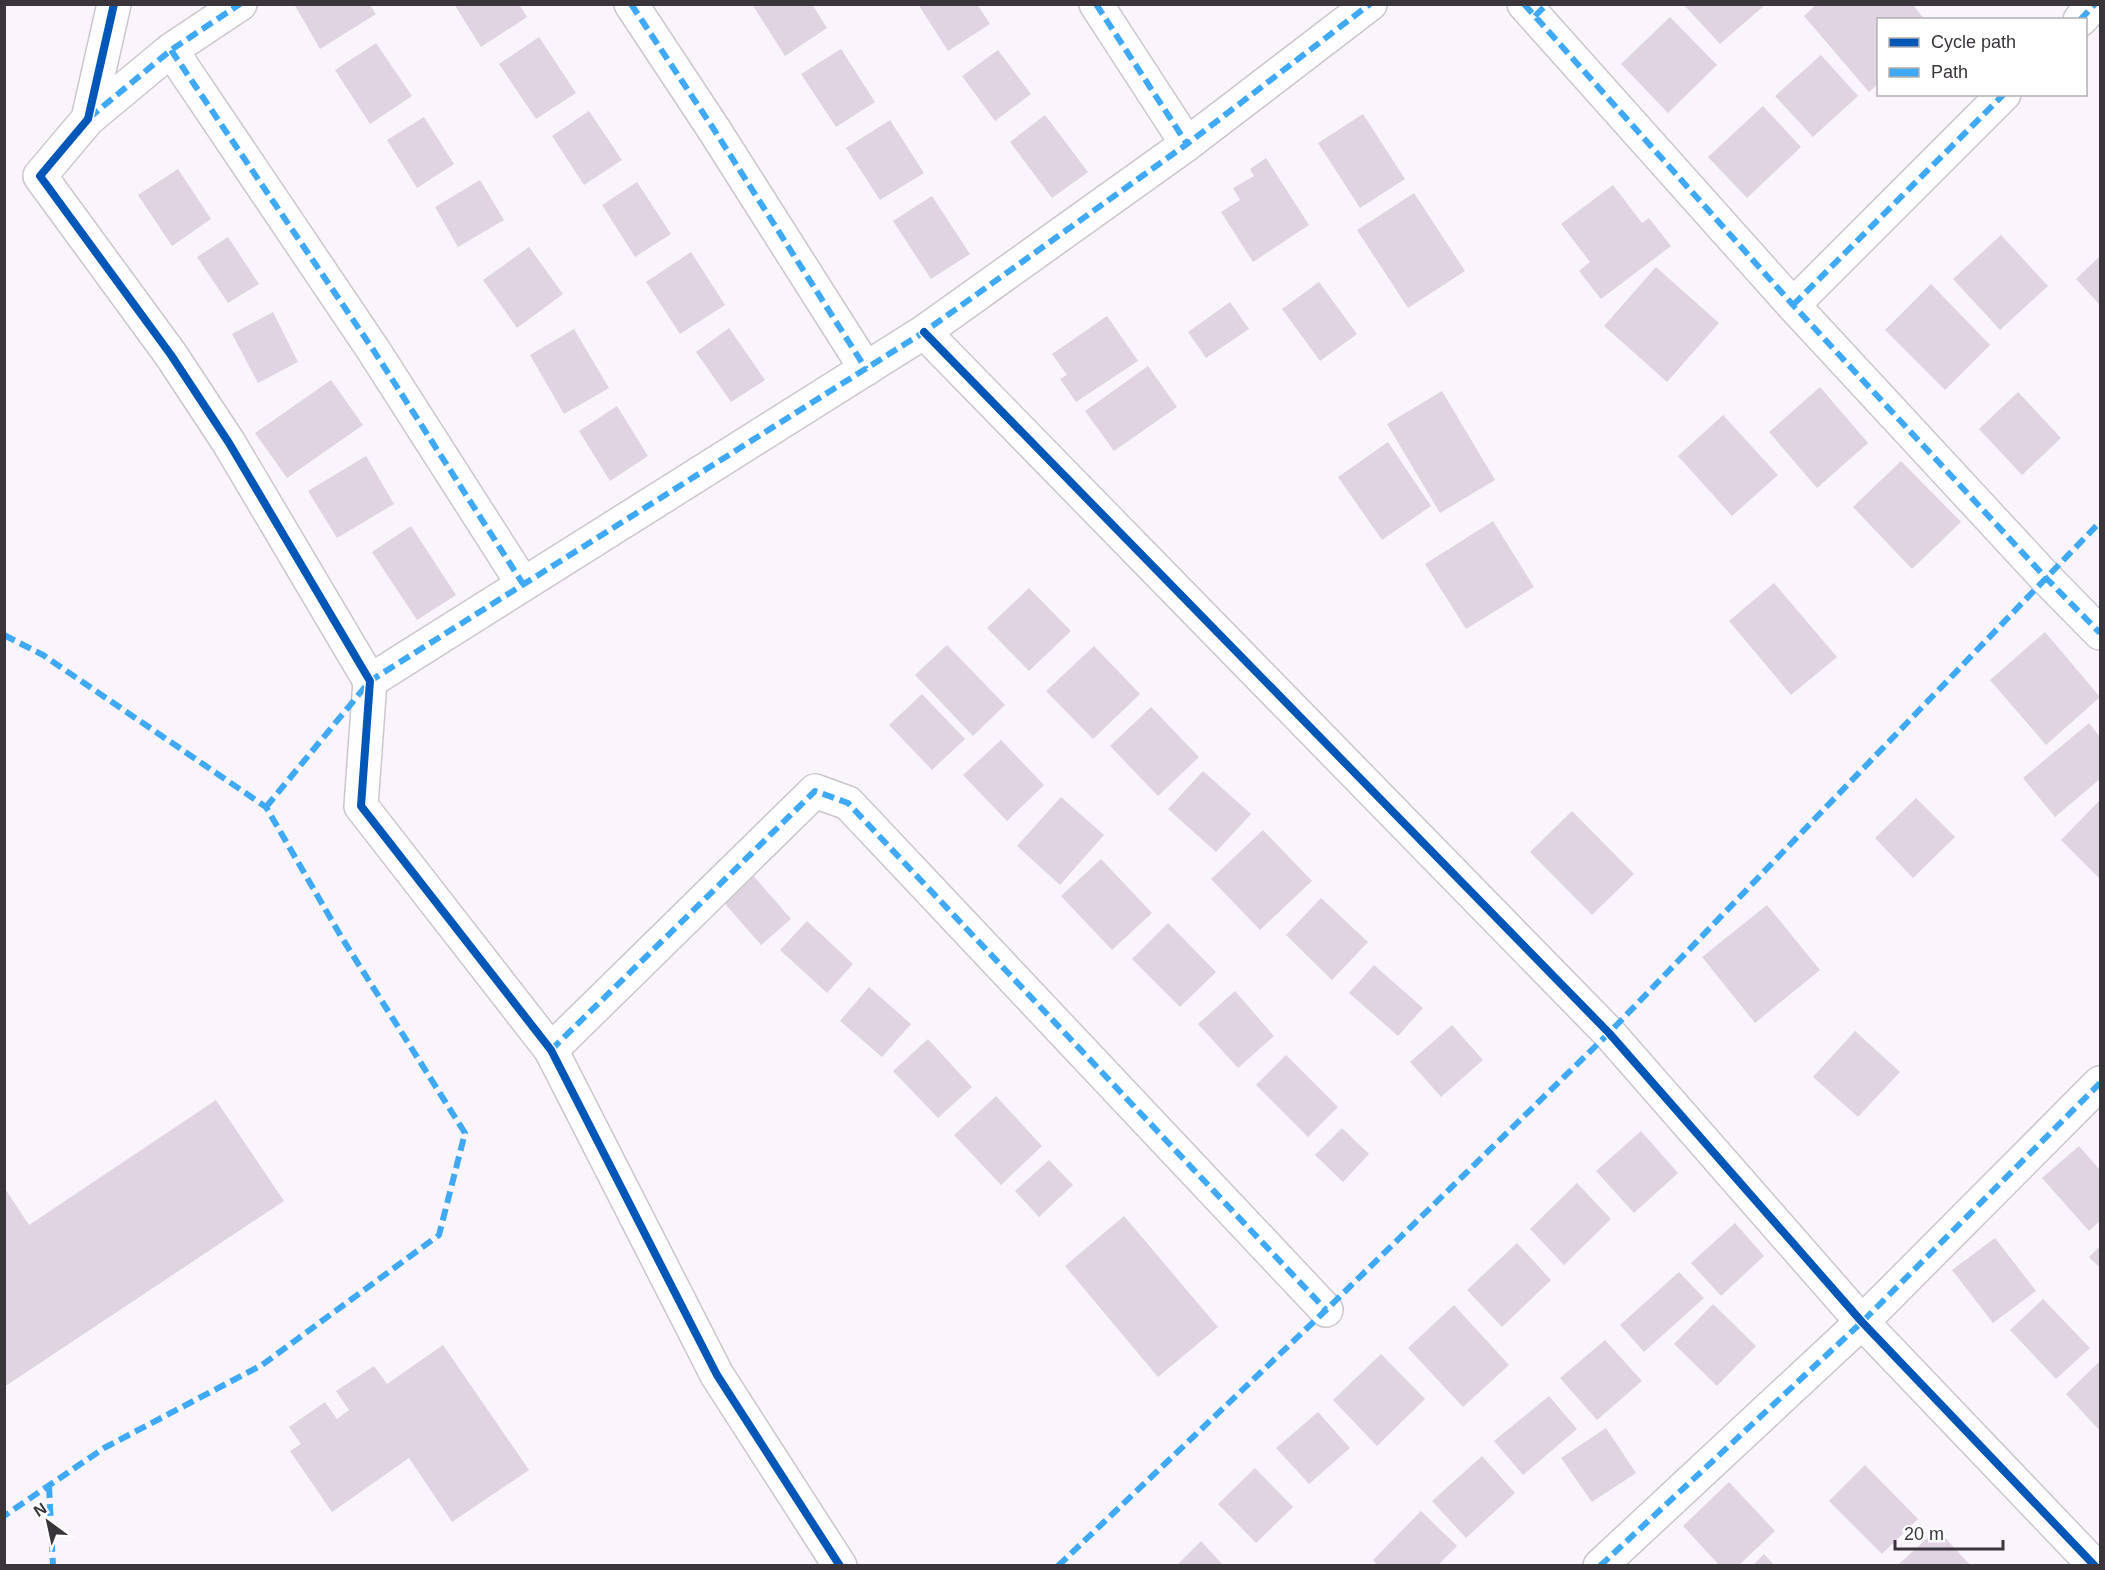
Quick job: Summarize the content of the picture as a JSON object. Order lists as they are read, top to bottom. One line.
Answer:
{"legend":["Cycle path","Path"],"scale_bar":"20 m","north":"top left"}
